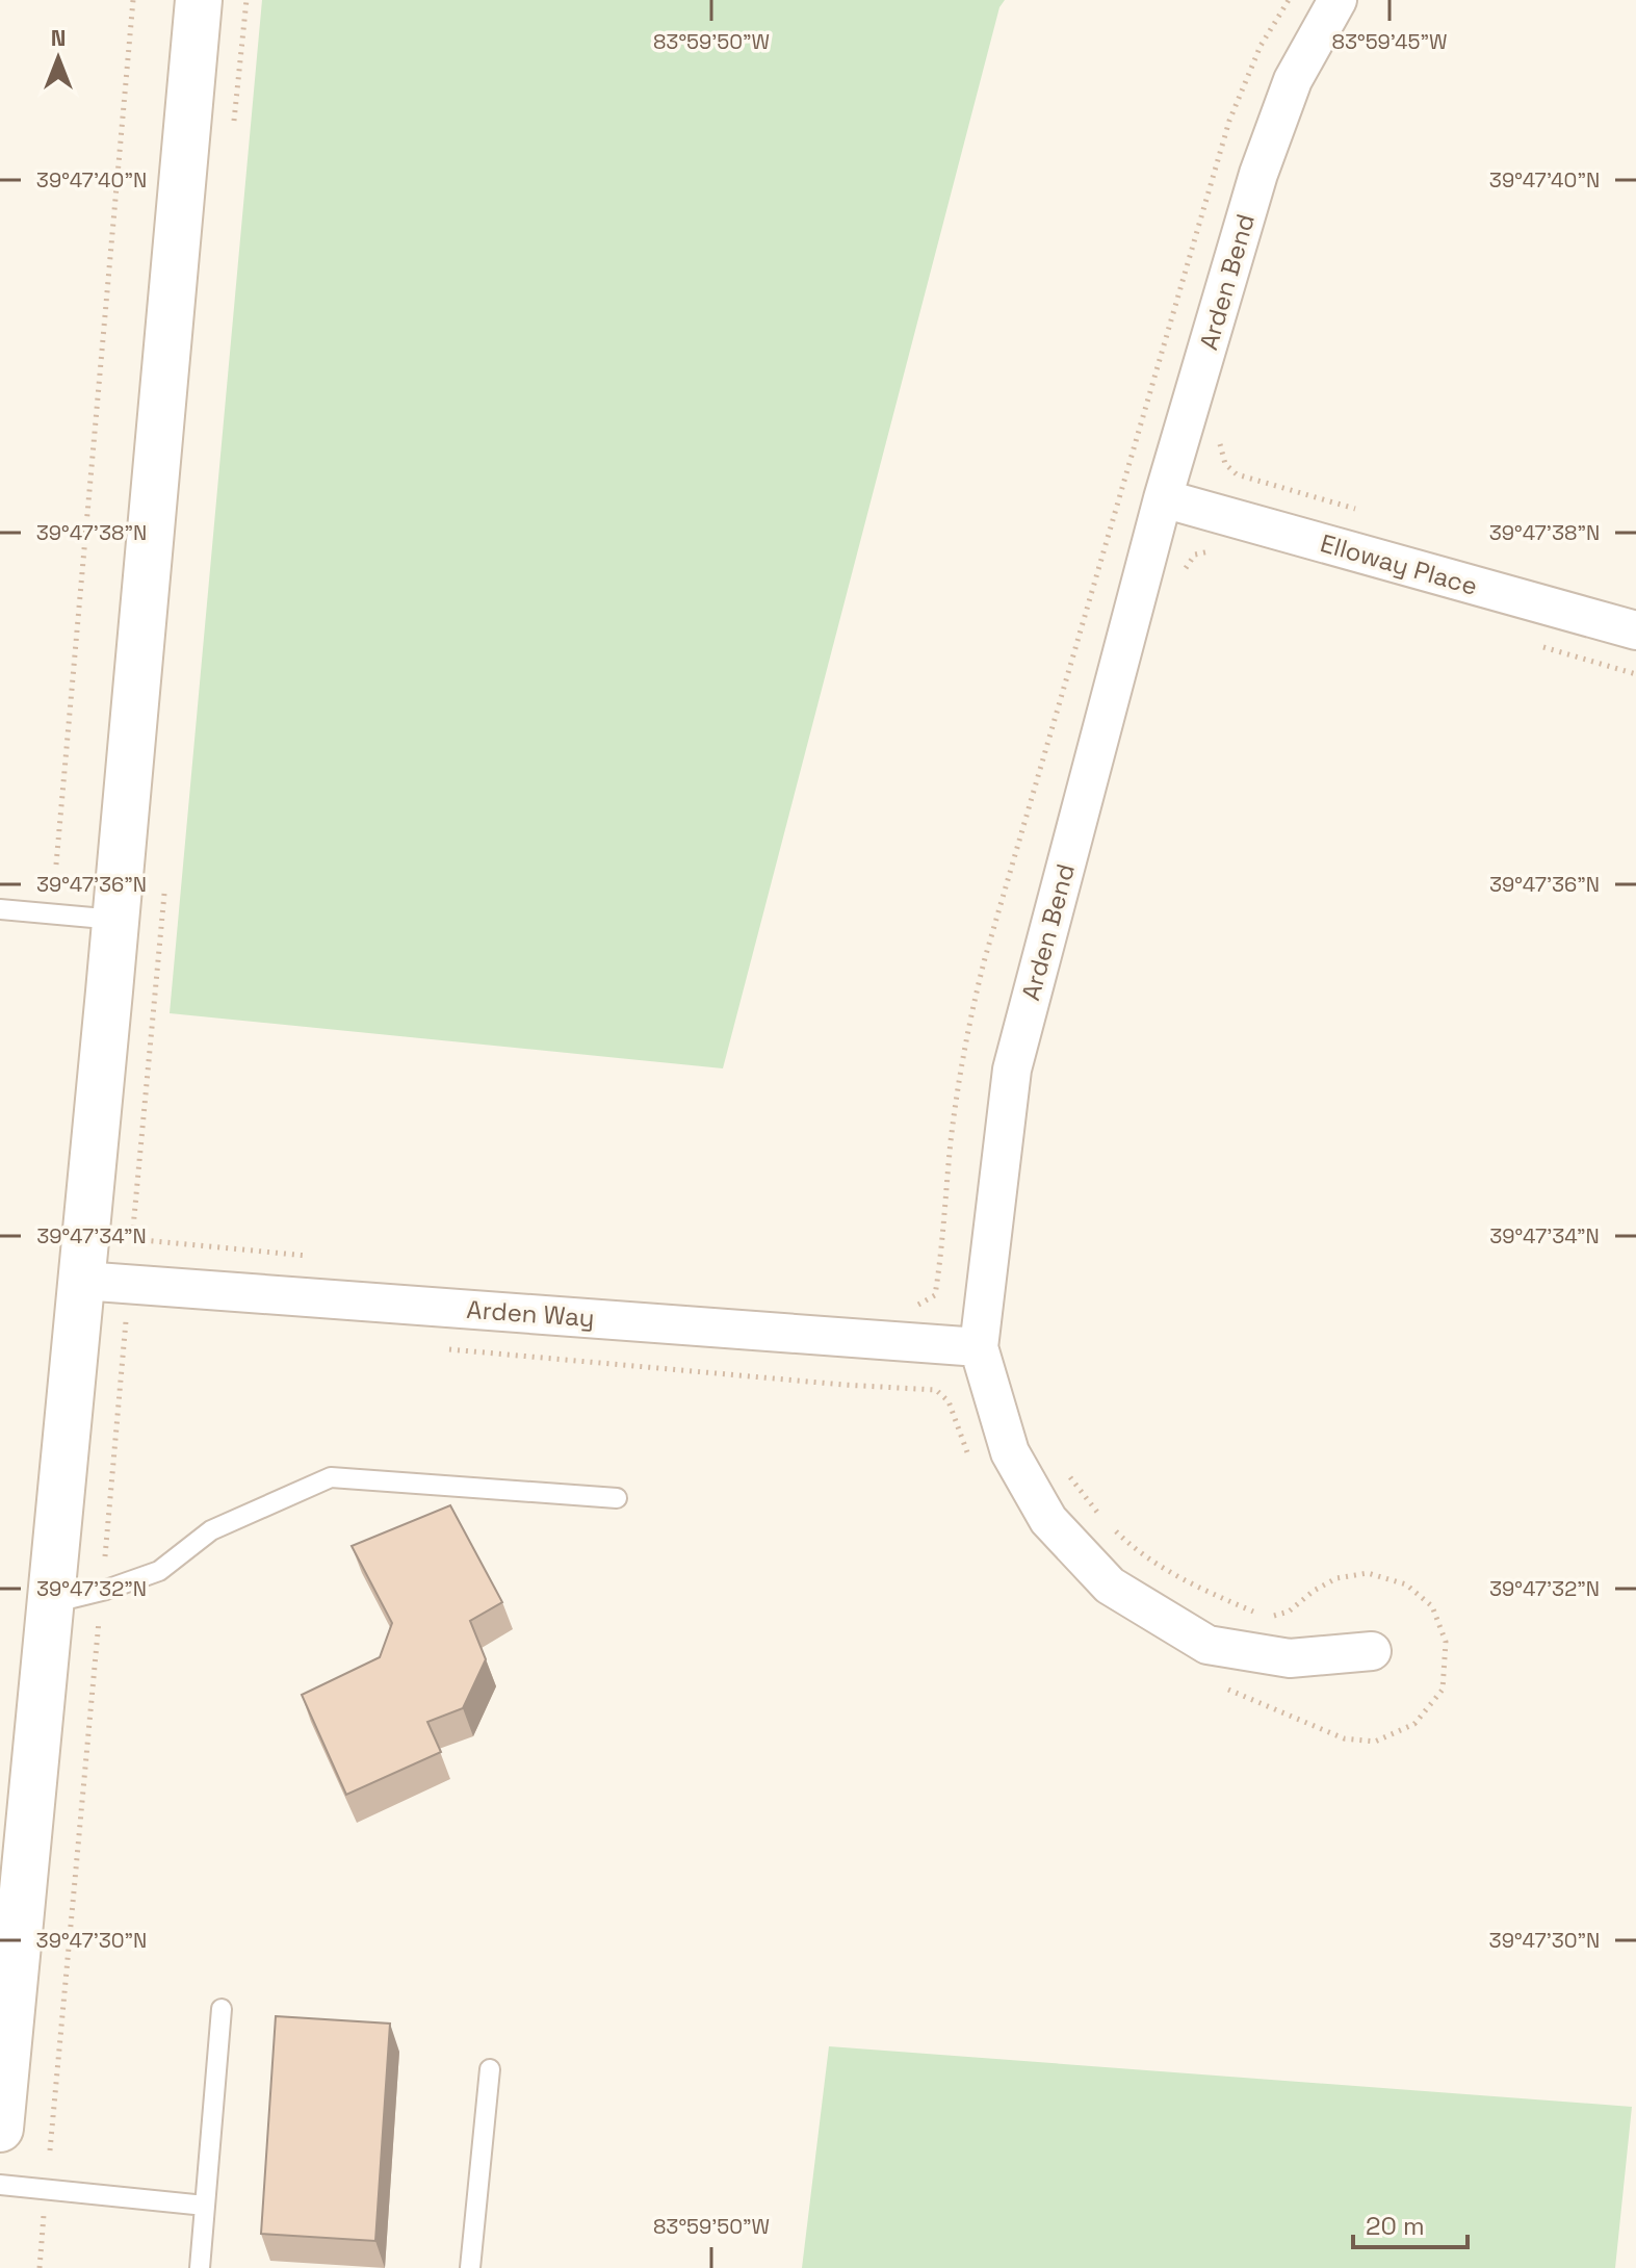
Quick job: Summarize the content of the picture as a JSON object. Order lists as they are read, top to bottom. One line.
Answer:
{"streets":{"street":["Arden Bend","Elloway Place","Arden Way"]},"crossings":[["Arden Bend","Elloway Place"],["Arden Bend","Arden Way"]],"scale_bar":"20 m","north":"top","coordinates":["83°59'50\"W","83°59'45\"W","39°47'40\"N","39°47'38\"N","39°47'36\"N","39°47'34\"N","39°47'32\"N","39°47'30\"N"]}
